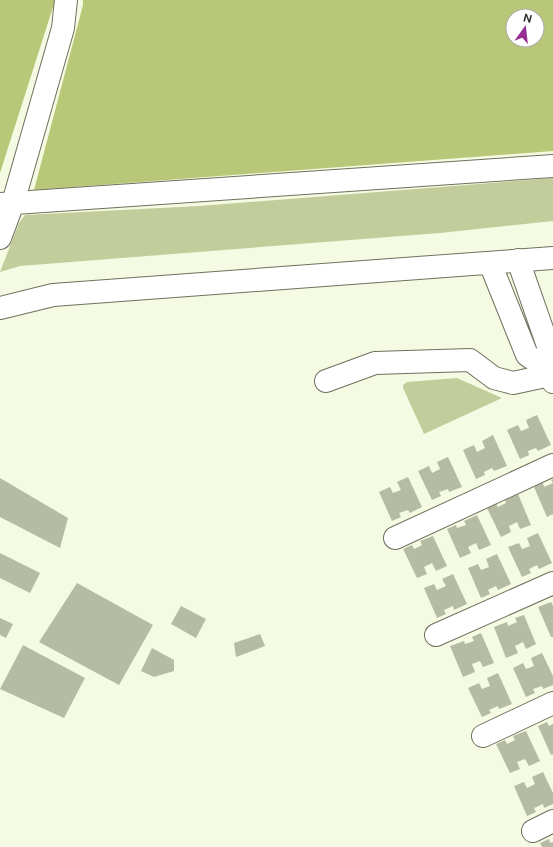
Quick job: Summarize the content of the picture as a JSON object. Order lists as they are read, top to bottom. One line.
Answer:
{"north":"top"}
